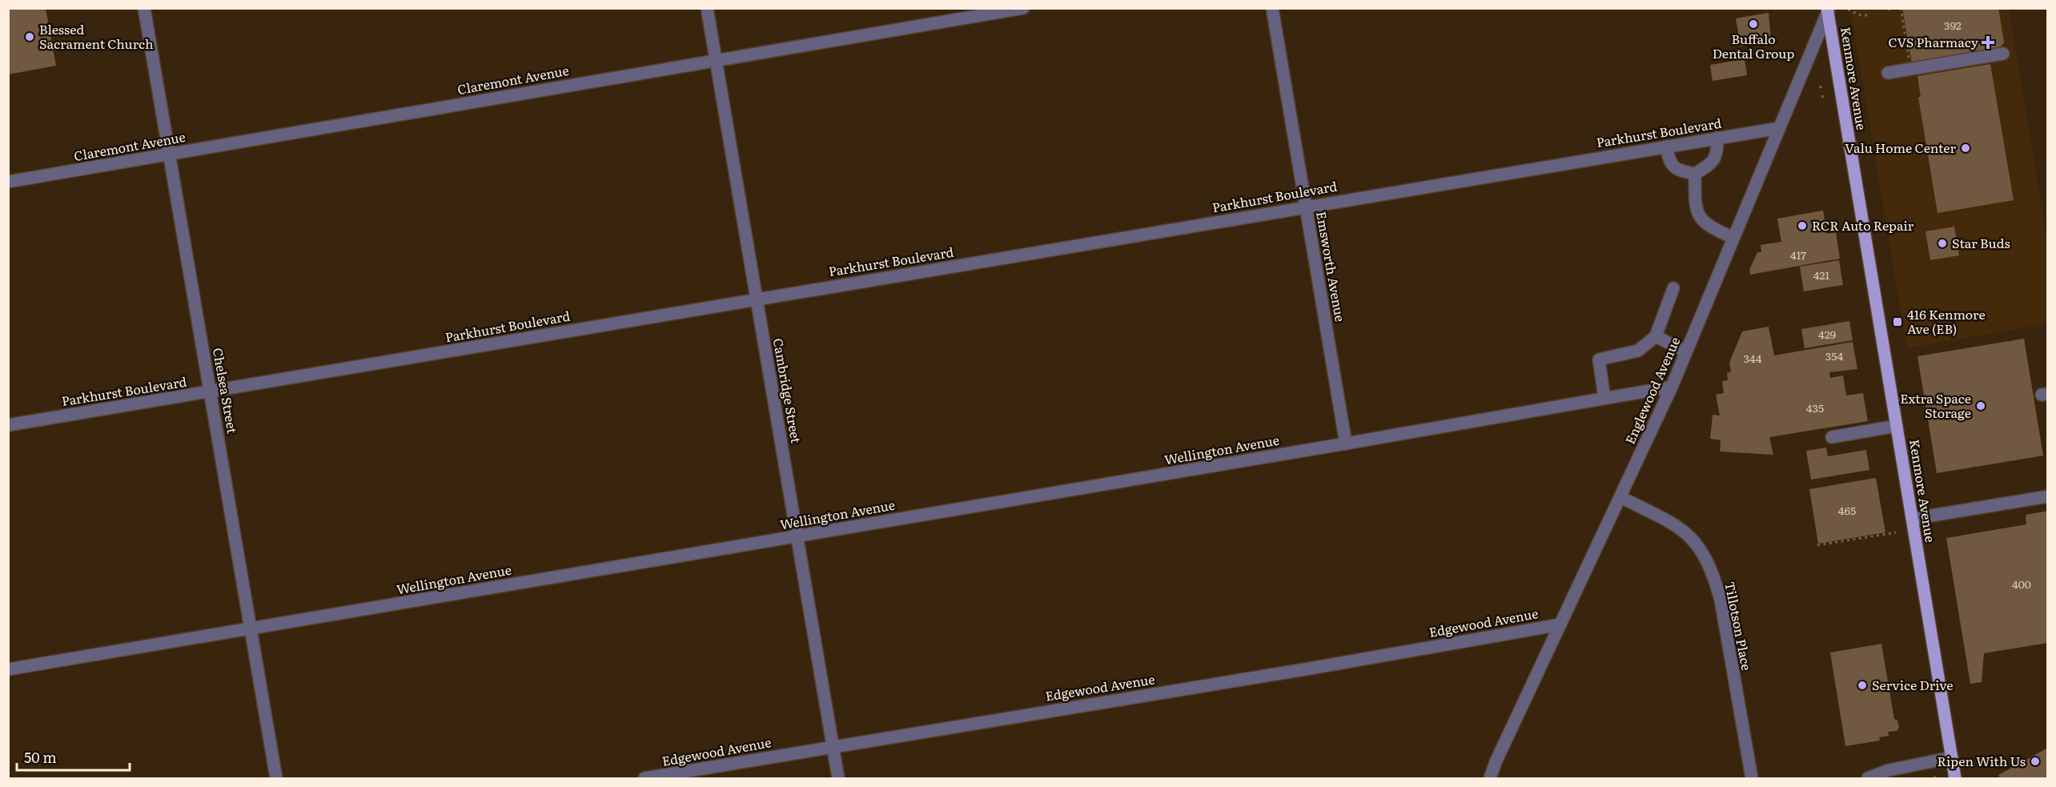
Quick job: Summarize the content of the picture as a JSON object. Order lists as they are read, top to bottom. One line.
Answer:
{"streets":{"main road":["Kenmore Avenue"],"street":["Claremont Avenue","Parkhurst Boulevard","Emsworth Avenue","Chelsea Street","Cambridge Street","Englewood Avenue","Wellington Avenue","Edgewood Avenue","Tillotson Place"]},"crossings":[["Kenmore Avenue","Englewood Avenue"],["Claremont Avenue","Chelsea Street"],["Claremont Avenue","Cambridge Street"],["Parkhurst Boulevard","Emsworth Avenue"],["Parkhurst Boulevard","Chelsea Street"],["Parkhurst Boulevard","Cambridge Street"],["Parkhurst Boulevard","Englewood Avenue"],["Emsworth Avenue","Wellington Avenue"],["Chelsea Street","Wellington Avenue"],["Cambridge Street","Wellington Avenue"],["Cambridge Street","Edgewood Avenue"],["Englewood Avenue","Wellington Avenue"],["Englewood Avenue","Edgewood Avenue"],["Englewood Avenue","Tillotson Place"]],"places":{"other":["Buffalo Dental Group","Blessed Sacrament Church","Valu Home Center","RCR Auto Repair","Star Buds","Extra Space Storage","Service Drive","Ripen With Us"],"health":["CVS Pharmacy"],"transit":["416 Kenmore Ave (EB)"]},"house_numbers":["392","417","421","429","354","344","435","465","400"],"scale_bar":"50 m"}
